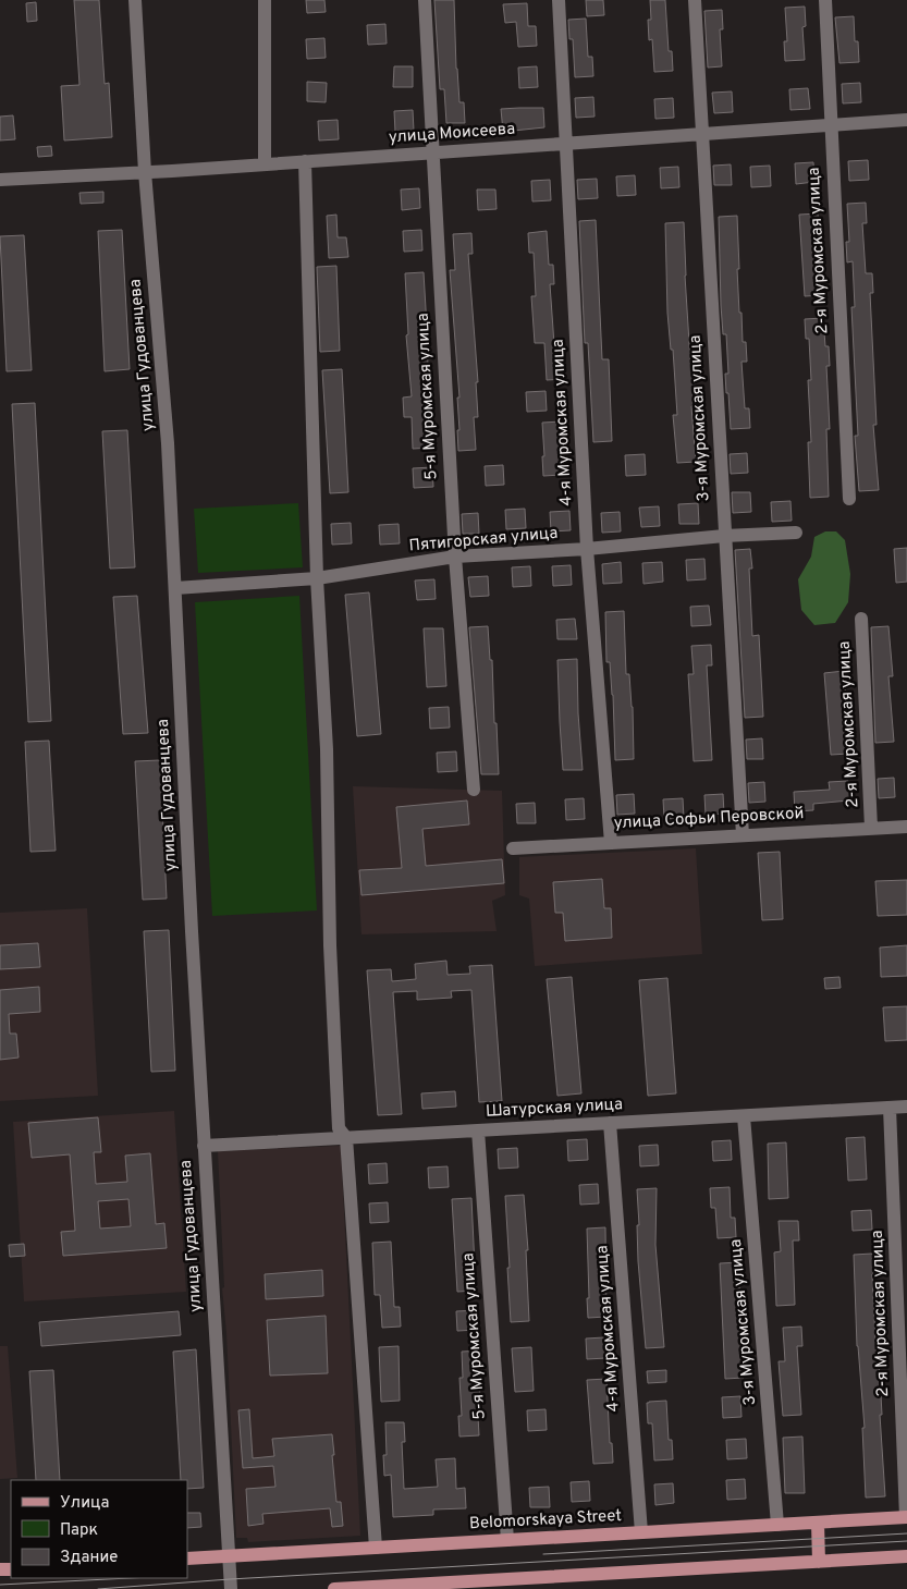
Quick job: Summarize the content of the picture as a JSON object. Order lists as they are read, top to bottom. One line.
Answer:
{"streets":{"main road":["Belomorskaya Street"],"street":["улица Моисеева","2-я Муромская улица","улица Гудованцева","5-я Муромская улица","3-я Муромская улица","4-я Муромская улица","Пятигорская улица","улица Софьи Перовской","Шатурская улица"]},"crossings":[["улица Моисеева","2-я Муромская улица"],["улица Моисеева","улица Гудованцева"],["улица Моисеева","5-я Муромская улица"],["улица Моисеева","3-я Муромская улица"],["улица Моисеева","4-я Муромская улица"],["2-я Муромская улица","улица Софьи Перовской"],["2-я Муромская улица","Шатурская улица"],["2-я Муромская улица","Belomorskaya Street"],["улица Гудованцева","Пятигорская улица"],["улица Гудованцева","Шатурская улица"],["улица Гудованцева","Belomorskaya Street"],["5-я Муромская улица","Пятигорская улица"],["5-я Муромская улица","Шатурская улица"],["5-я Муромская улица","Belomorskaya Street"],["3-я Муромская улица","Пятигорская улица"],["3-я Муромская улица","улица Софьи Перовской"],["3-я Муромская улица","Шатурская улица"],["3-я Муромская улица","Belomorskaya Street"],["4-я Муромская улица","Пятигорская улица"],["4-я Муромская улица","улица Софьи Перовской"],["4-я Муромская улица","Шатурская улица"],["4-я Муромская улица","Belomorskaya Street"]],"legend":["Улица","Парк","Здание"]}
